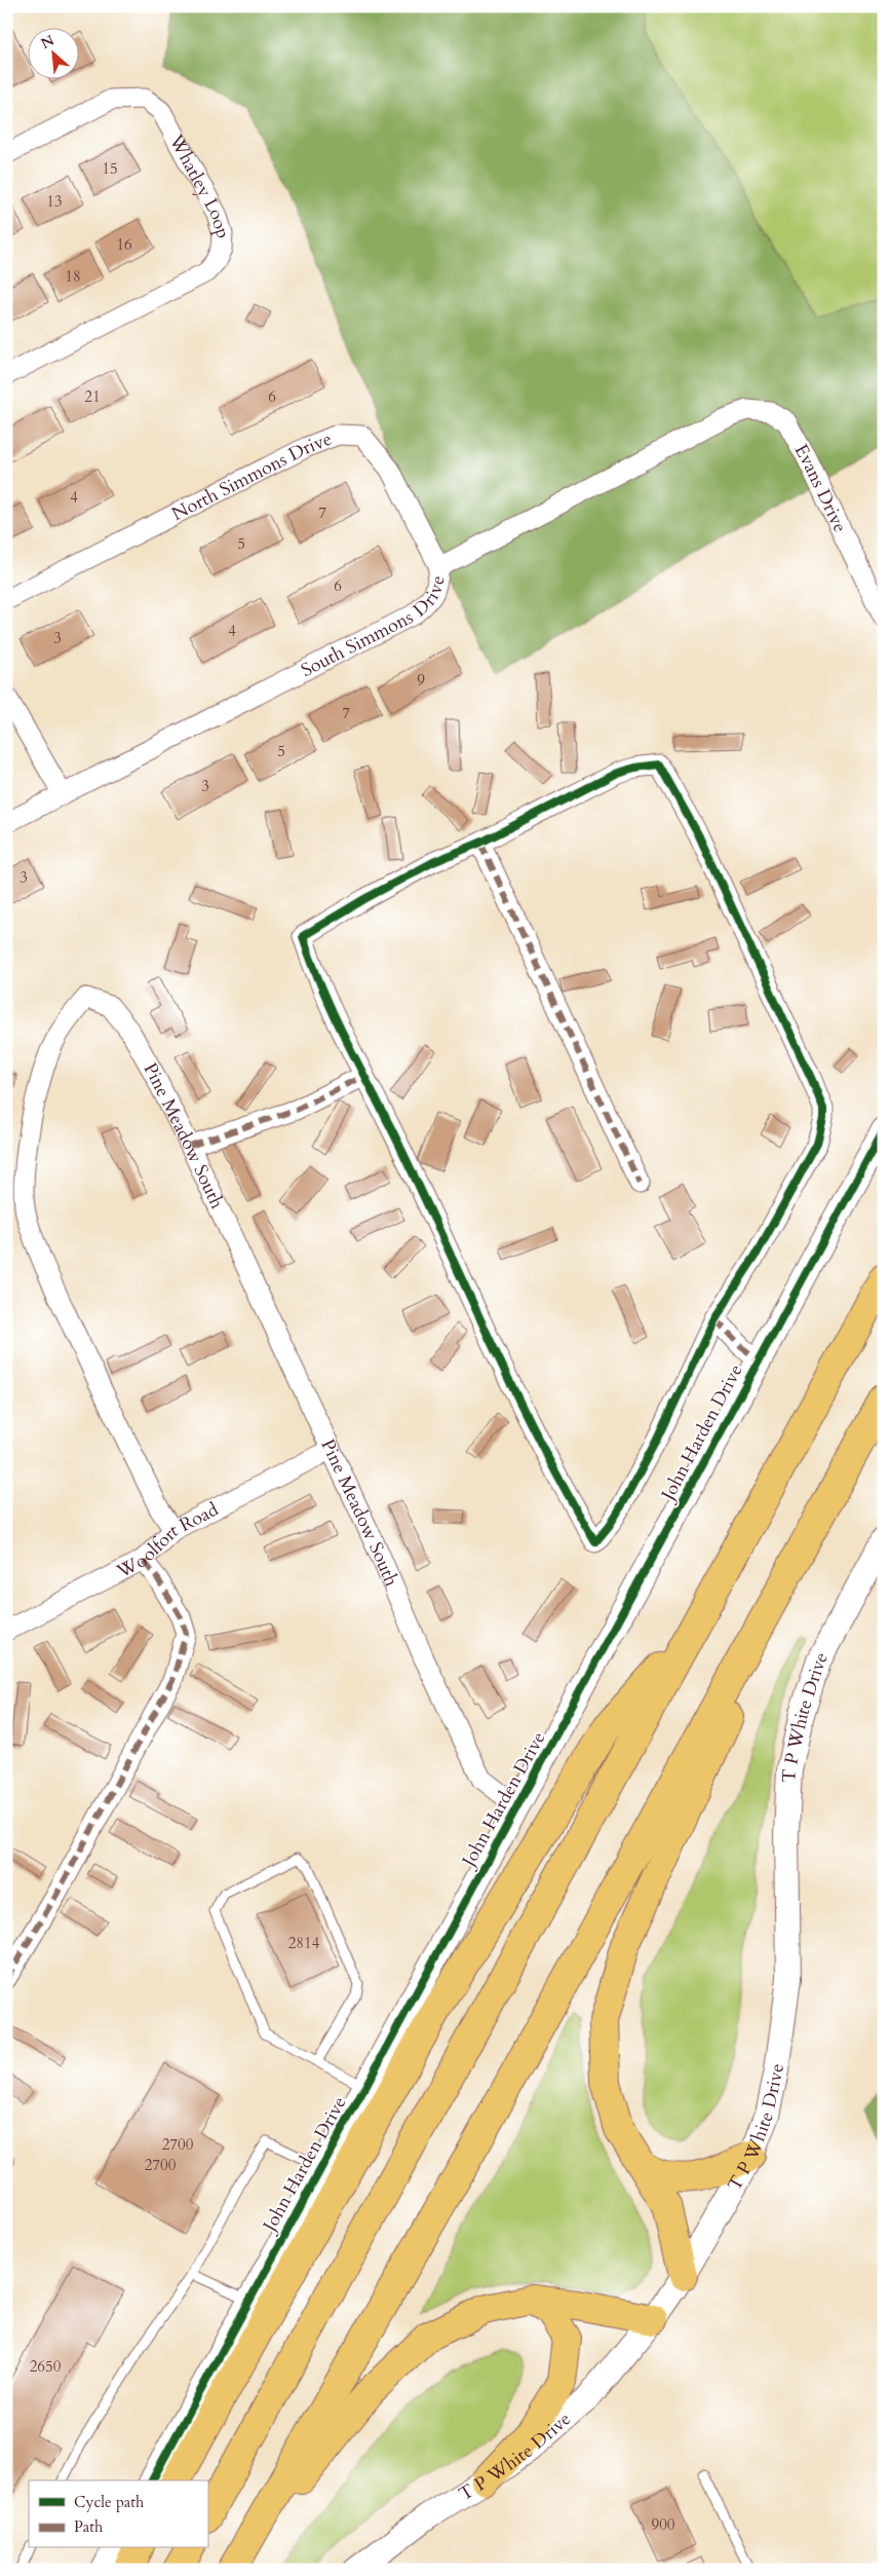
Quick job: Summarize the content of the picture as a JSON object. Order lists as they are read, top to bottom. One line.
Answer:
{"streets":{"street":["Whatley Loop","North Simmons Drive","Evans Drive","South Simmons Drive","Pine Meadow South","John Harden Drive","Woolfort Road","T P White Drive"]},"crossings":[["North Simmons Drive","South Simmons Drive"],["Evans Drive","South Simmons Drive"],["Pine Meadow South","John Harden Drive"],["Pine Meadow South","Woolfort Road"]],"house_numbers":["15","13","16","18","21","6","4","7","5","6","4","3","9","7","5","3","3","2814","2700","2700","2650","900"],"legend":["Cycle path","Path"],"north":"top left"}
